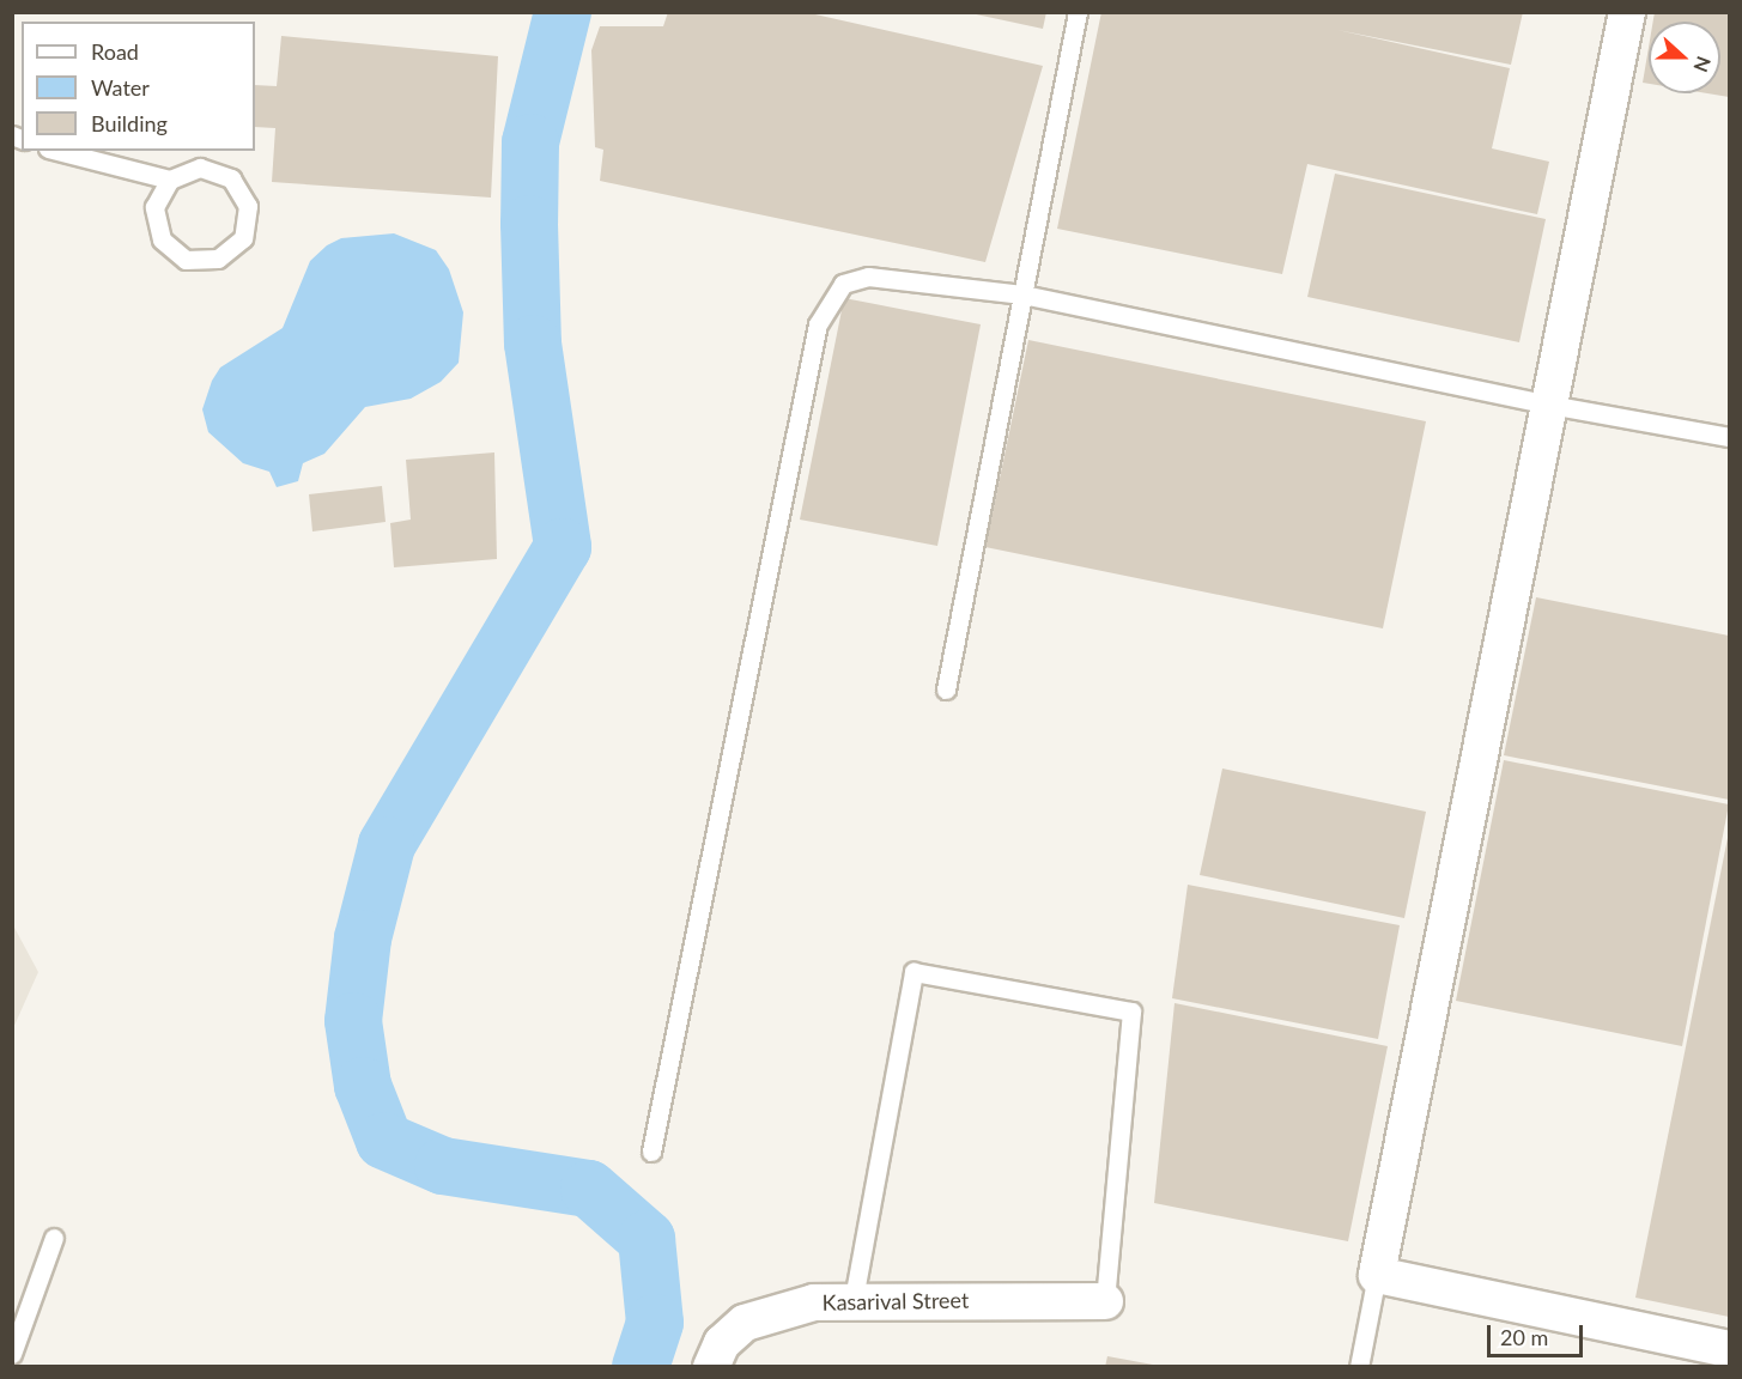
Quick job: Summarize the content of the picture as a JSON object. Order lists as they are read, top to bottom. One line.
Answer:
{"streets":{"street":["Kasarival Street"]},"legend":["Road","Water","Building"],"scale_bar":"20 m","north":"right"}
